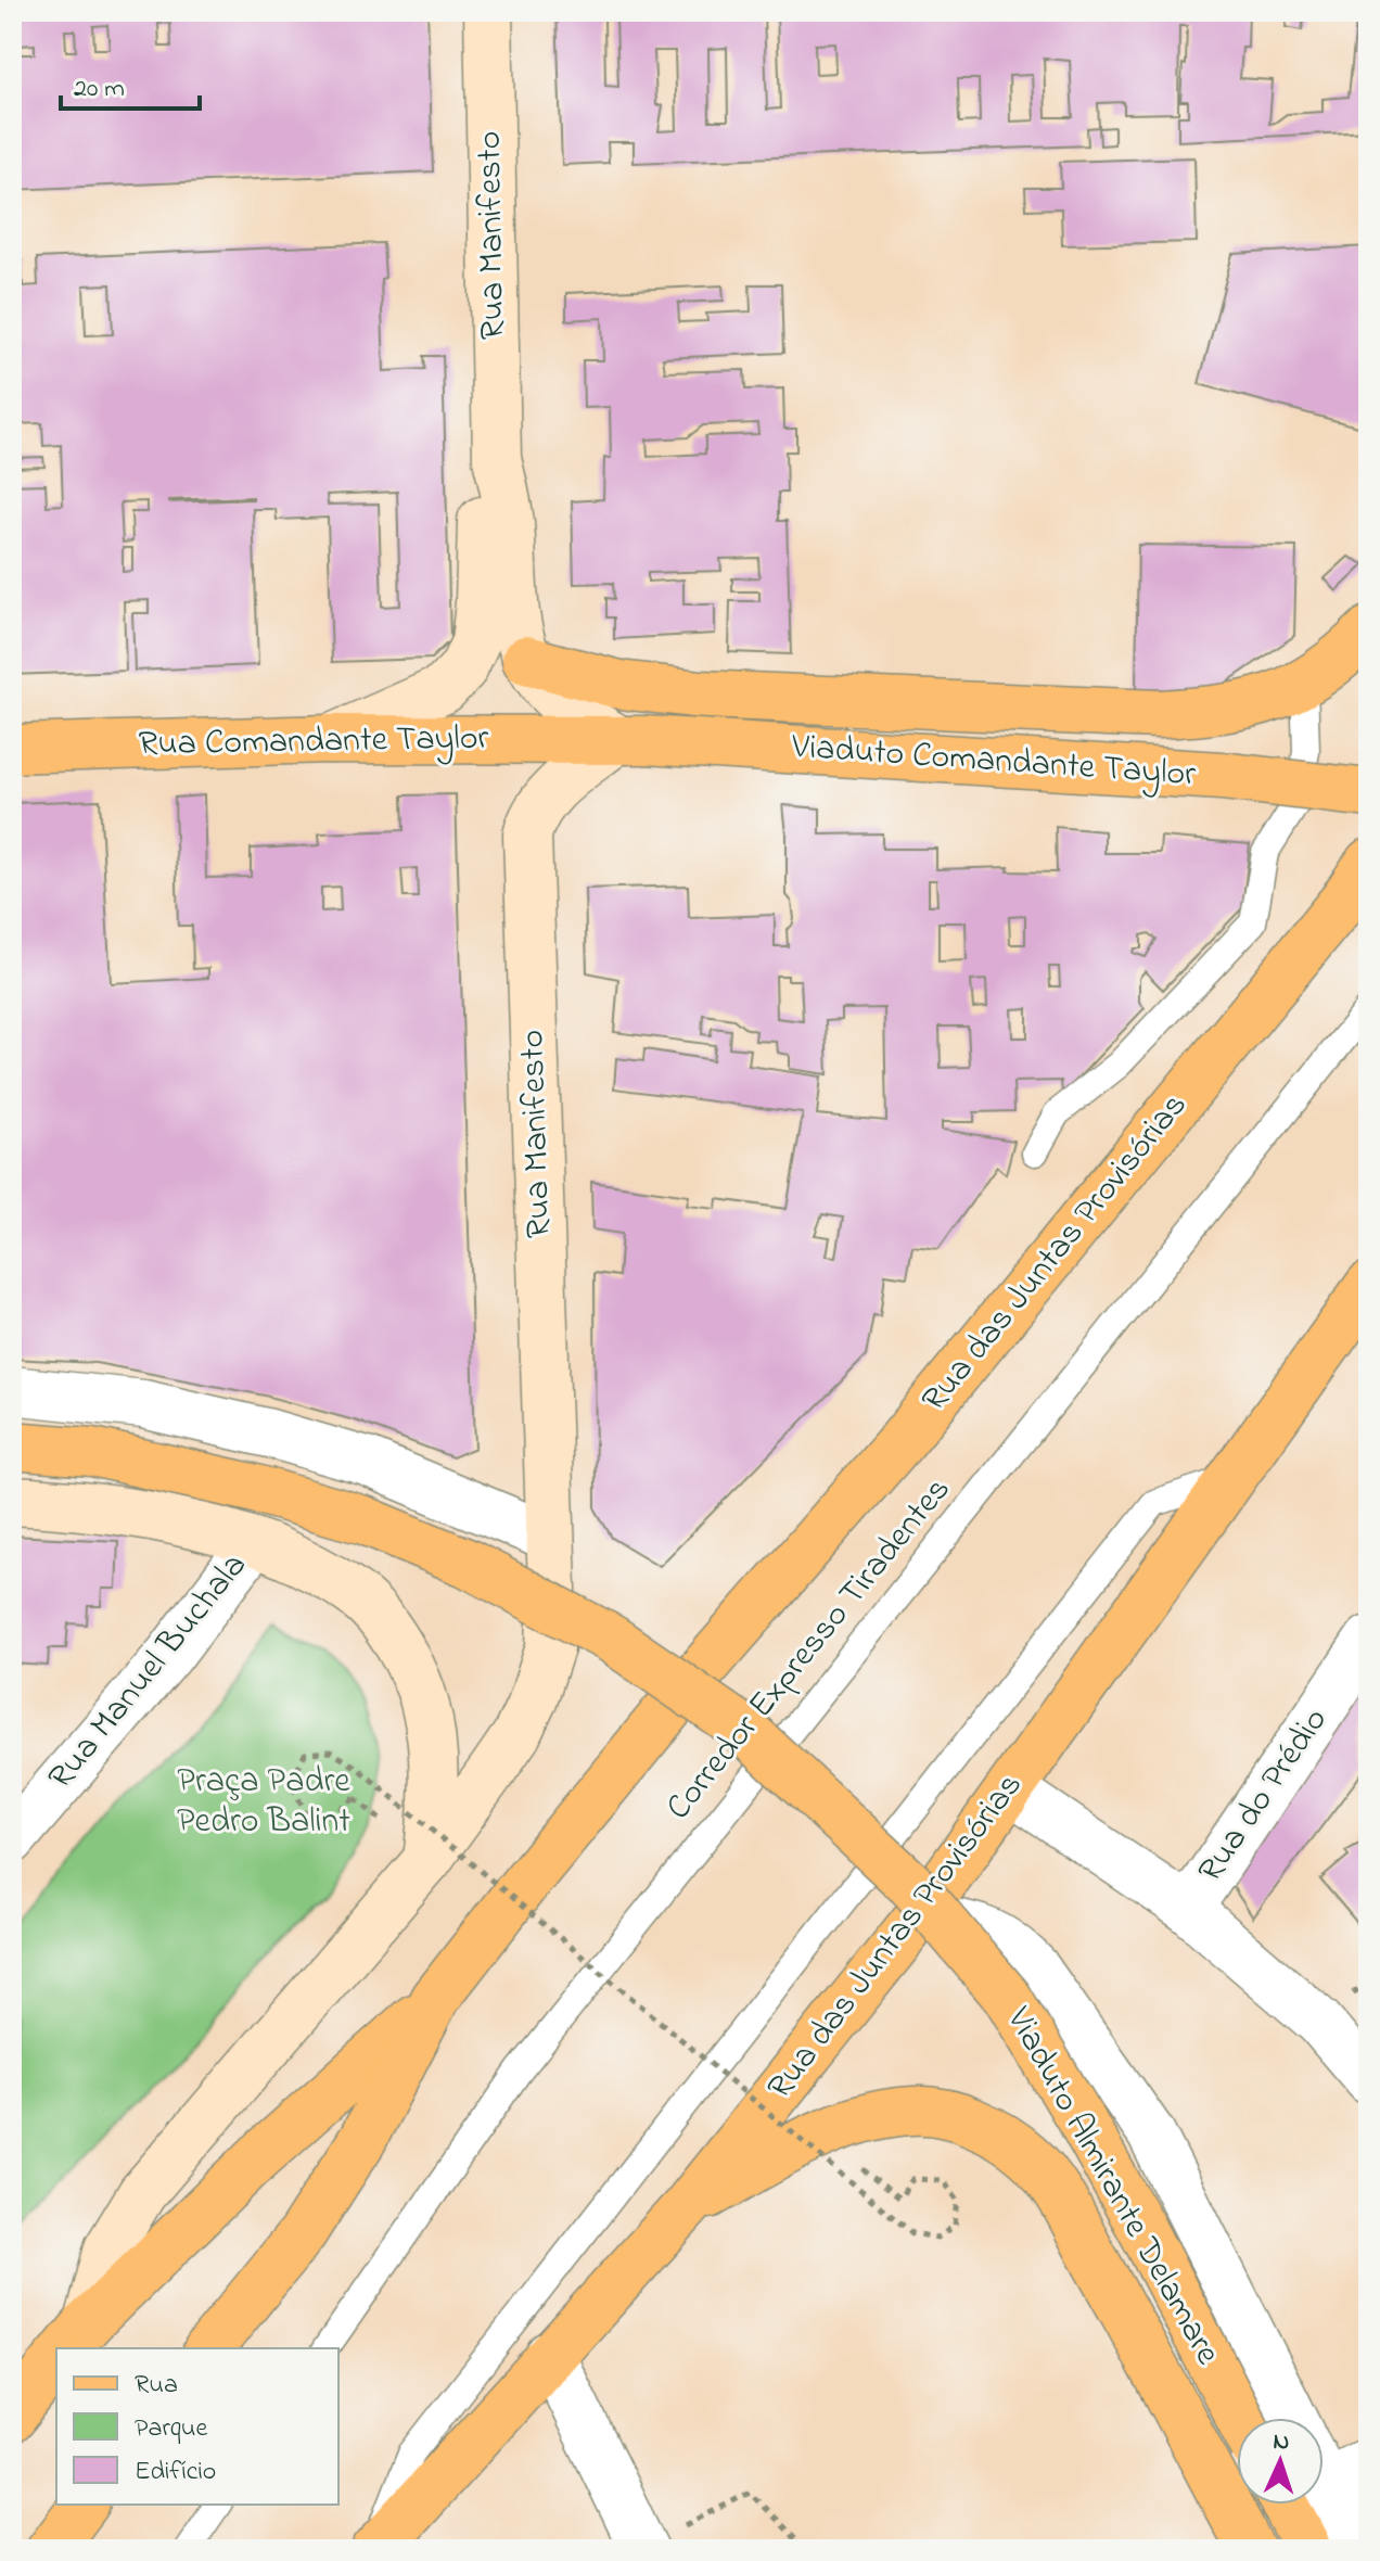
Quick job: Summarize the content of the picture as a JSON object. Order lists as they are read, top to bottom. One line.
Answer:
{"streets":{"main road":["Rua Manifesto","Rua Comandante Taylor","Viaduto Comandante Taylor","Rua das Juntas Provisórias","Viaduto Almirante Delamare"],"street":["Rua Manuel Buchala","Rua do Prédio"],"lane":["Corredor Expresso Tiradentes"]},"crossings":[["Rua Manifesto","Rua Comandante Taylor"],["Rua Manifesto","Viaduto Comandante Taylor"],["Rua Comandante Taylor","Viaduto Comandante Taylor"]],"parks":["Praça Padre Pedro Balint"],"legend":["Rua","Parque","Edifício"],"scale_bar":"20 m","north":"top"}
